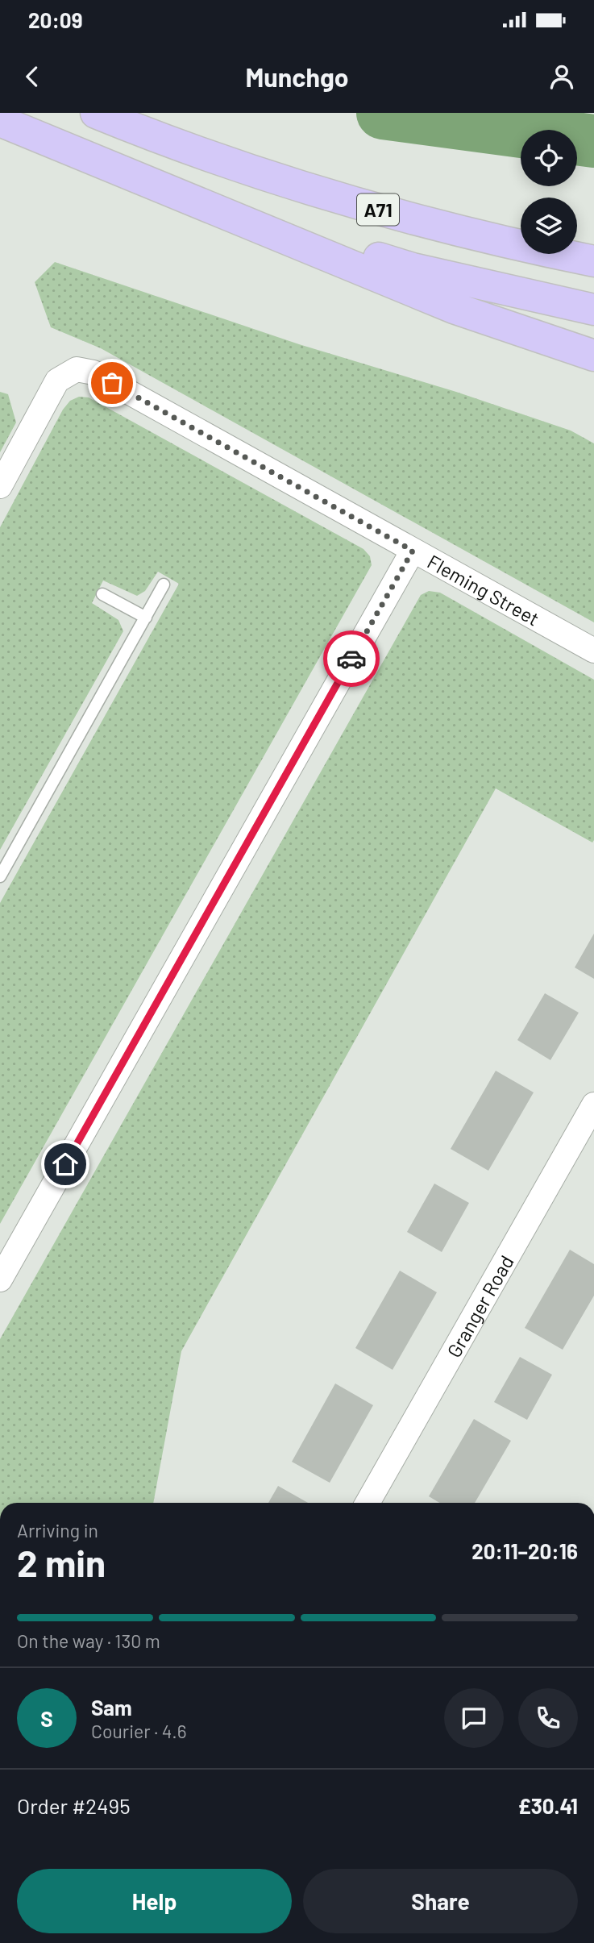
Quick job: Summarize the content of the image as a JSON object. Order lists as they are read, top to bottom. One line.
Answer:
{"streets":{"main road":["A71"],"street":["Fleming Street","Granger Road"]},"page":{"status":"20:09","header":"Munchgo","heading":["2 min","Arriving in","20:11–20:16"],"panel":["Sam","Courier · 4.6","Order #2495","£30.41"],"bar":"On the way · 130 m","round":"S","buttons":["Help","Share"]}}
